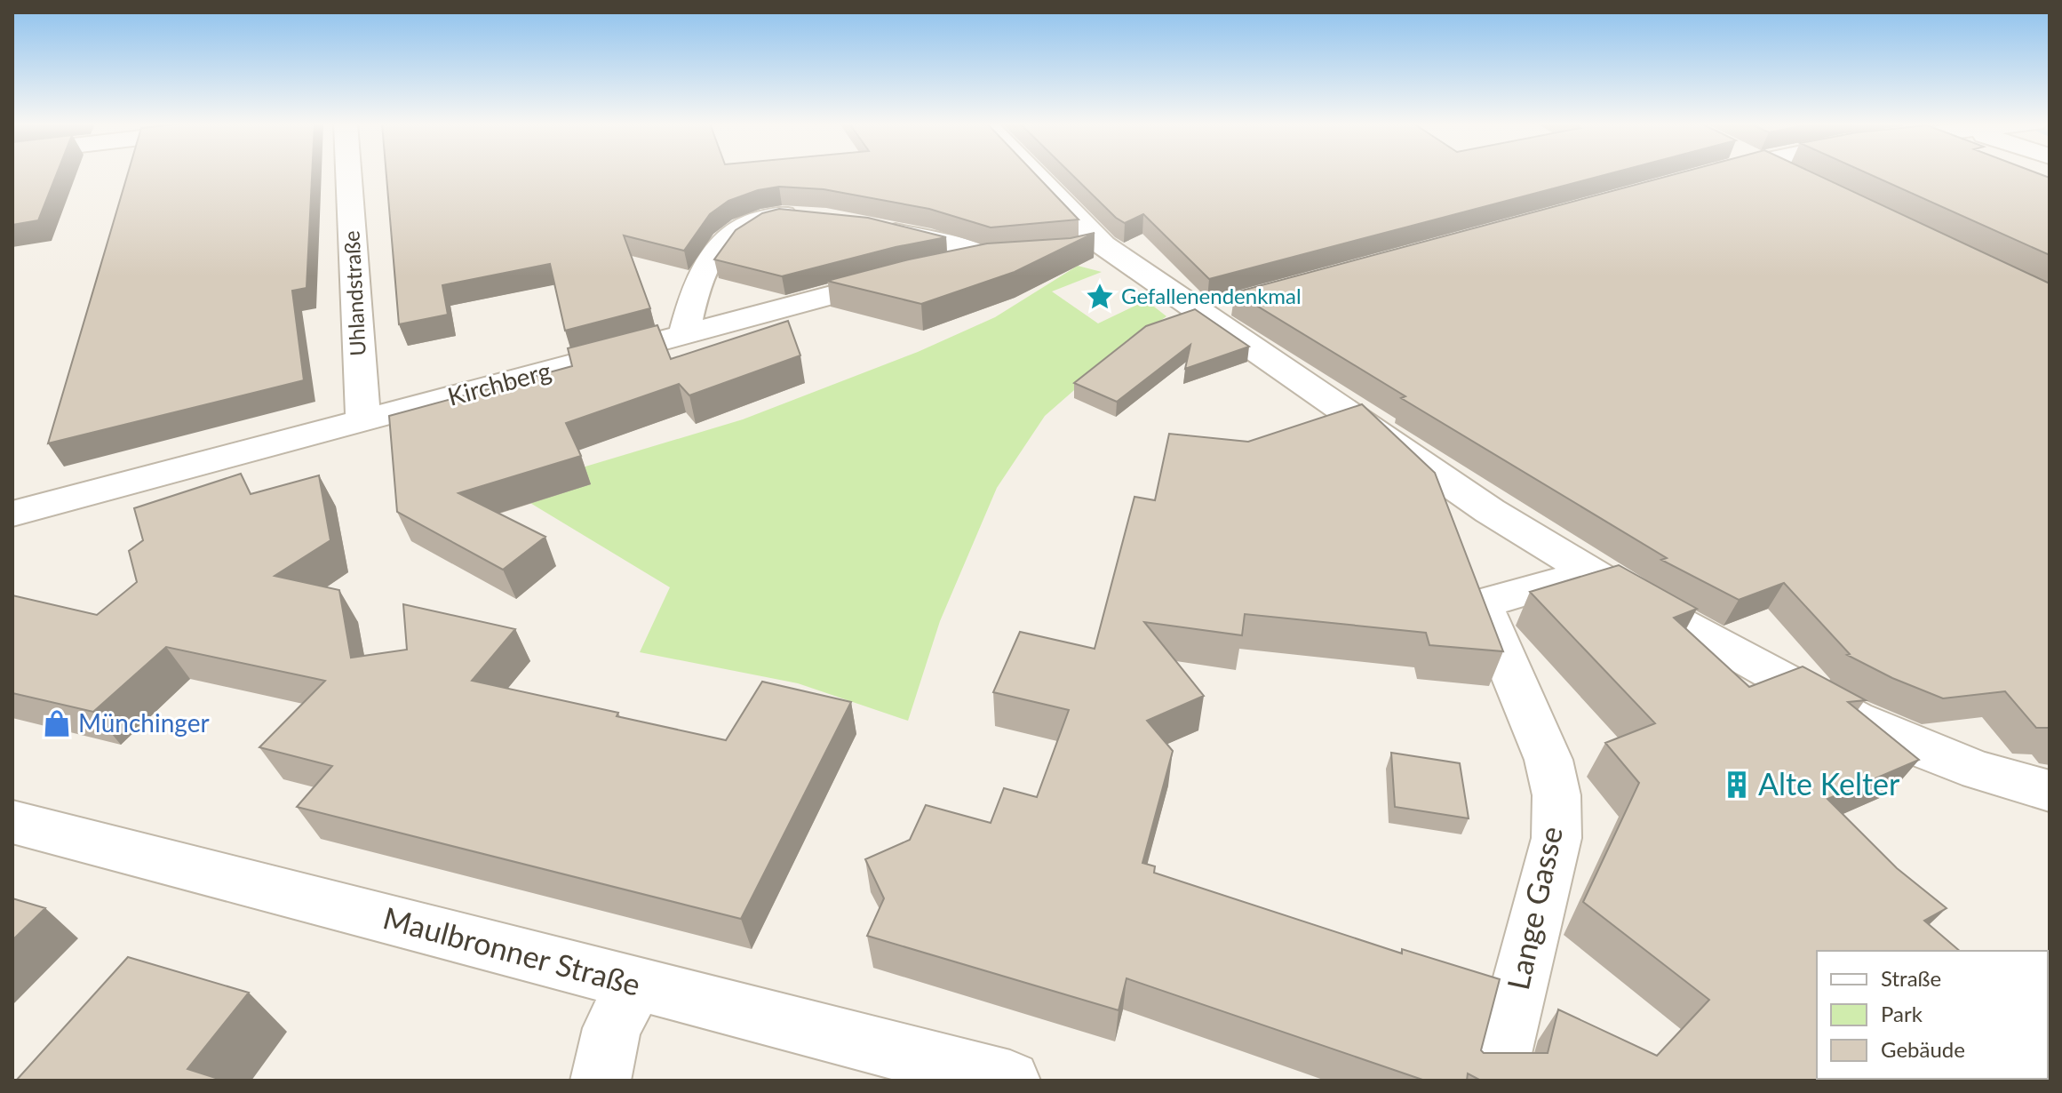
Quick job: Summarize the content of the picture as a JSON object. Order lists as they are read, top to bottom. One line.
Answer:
{"streets":{"street":["Uhlandstraße","Kirchberg","Lange Gasse","Maulbronner Straße"]},"crossings":[["Uhlandstraße","Kirchberg"]],"places":{"place":["Gefallenendenkmal"],"shop":["Münchinger"],"building":["Alte Kelter"]},"legend":["Straße","Park","Gebäude"]}
